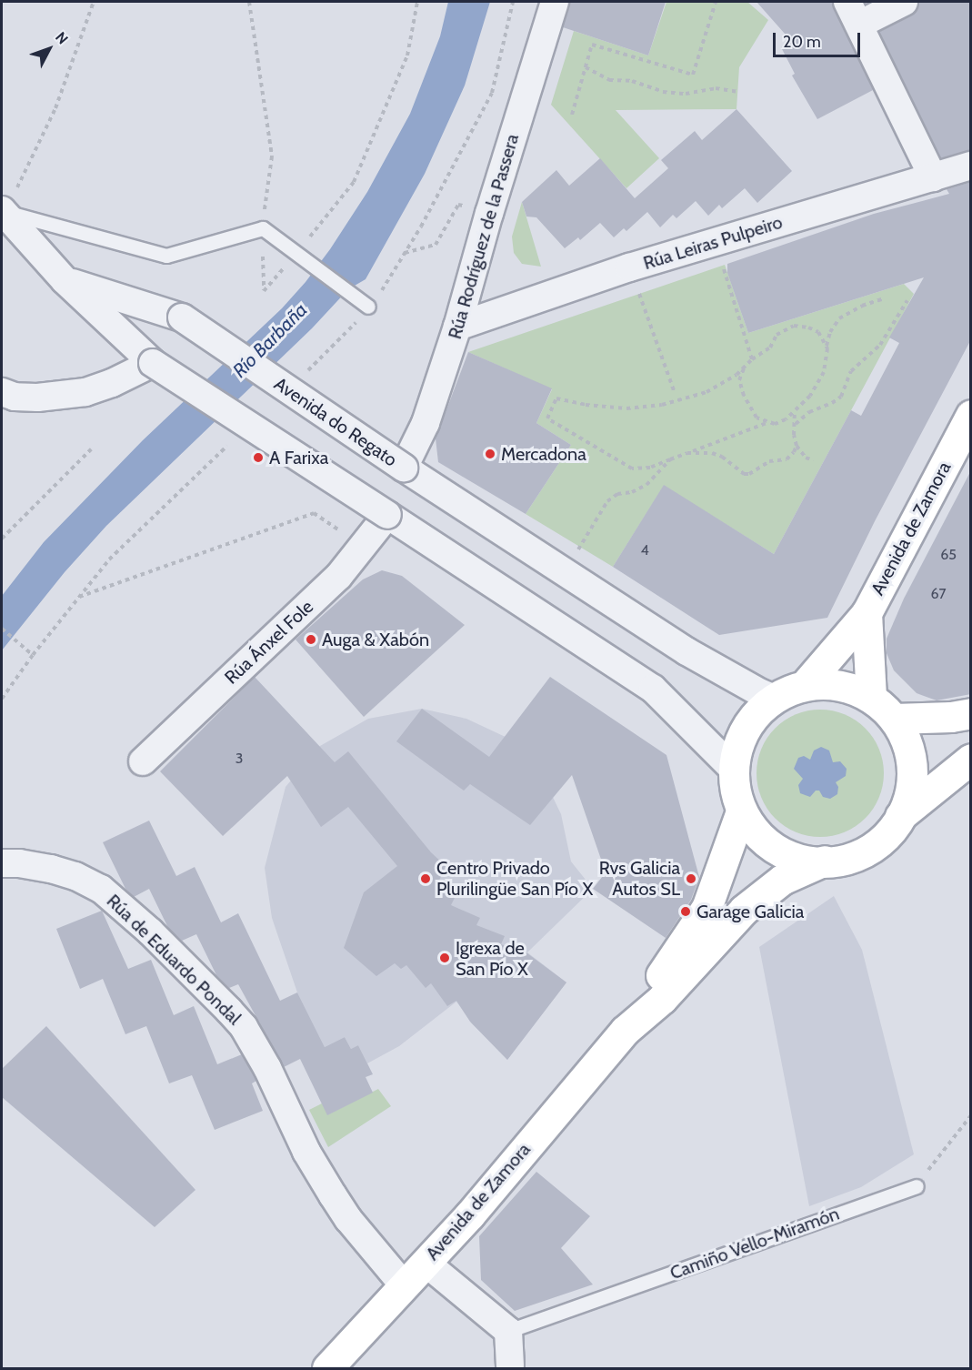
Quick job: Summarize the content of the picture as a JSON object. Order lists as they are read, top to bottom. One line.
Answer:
{"streets":{"street":["Rúa Rodríguez de la Passera","Rúa Leiras Pulpeiro","Avenida do Regato","Avenida de Zamora","Rúa Ánxel Fole","Rúa de Eduardo Pondal"],"lane":["Camiño Vello-Miramón"]},"crossings":[["Rúa Rodríguez de la Passera","Rúa Leiras Pulpeiro"],["Rúa Rodríguez de la Passera","Avenida do Regato"],["Avenida do Regato","Avenida de Zamora"],["Avenida de Zamora","Rúa de Eduardo Pondal"]],"water":["Río Barbaña"],"places":["Mercadona","A Farixa","Auga & Xabón","Centro Privado Plurilingüe San Pío X","Rvs Galicia Autos SL","Garage Galicia","Igrexa de San Pío X"],"house_numbers":["4","65","67","3"],"scale_bar":"20 m","north":"top right"}
